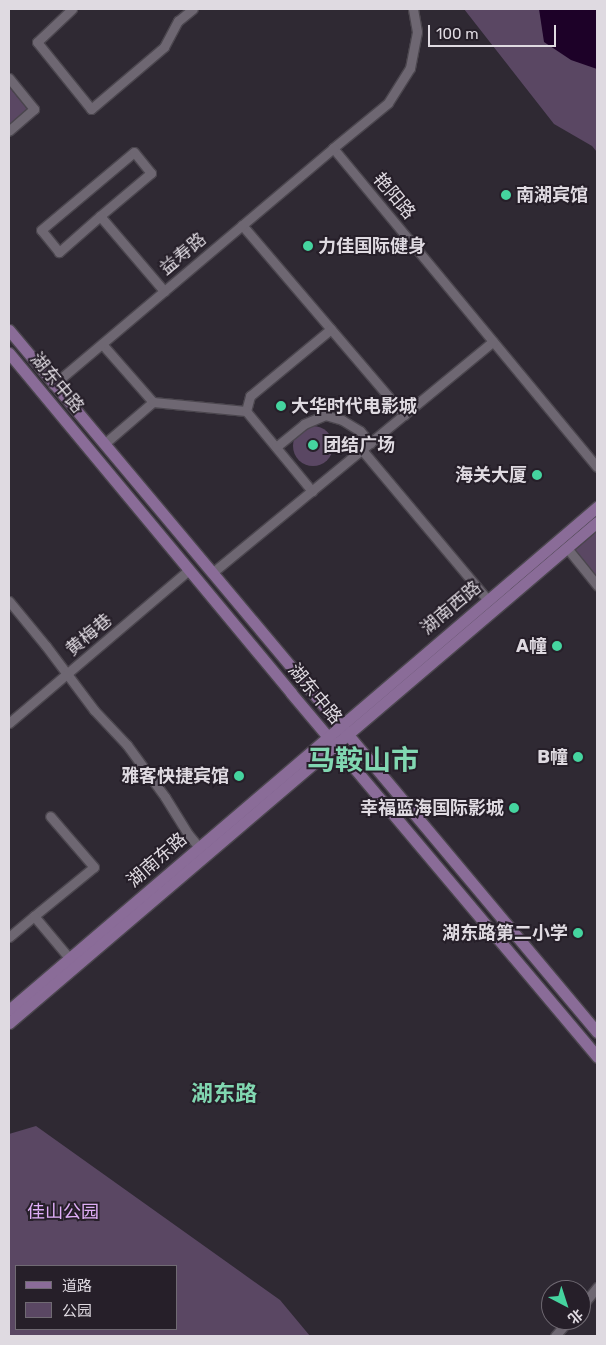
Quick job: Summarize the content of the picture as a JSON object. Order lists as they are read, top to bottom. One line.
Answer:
{"streets":{"main road":["湖东中路","湖南西路","湖南东路"],"street":["艳阳路","益寿路","黄梅巷"]},"crossings":[["艳阳路","益寿路"],["益寿路","湖东中路"],["湖东中路","湖南西路"],["湖东中路","黄梅巷"],["湖东中路","湖南东路"]],"districts":["马鞍山市","湖东路"],"parks":["佳山公园"],"places":["南湖宾馆","力佳国际健身","大华时代电影城","团结广场","海关大厦","A幢","B幢","雅客快捷宾馆","幸福蓝海国际影城","湖东路第二小学"],"legend":["道路","公园"],"scale_bar":"100 m","north":"bottom right"}
